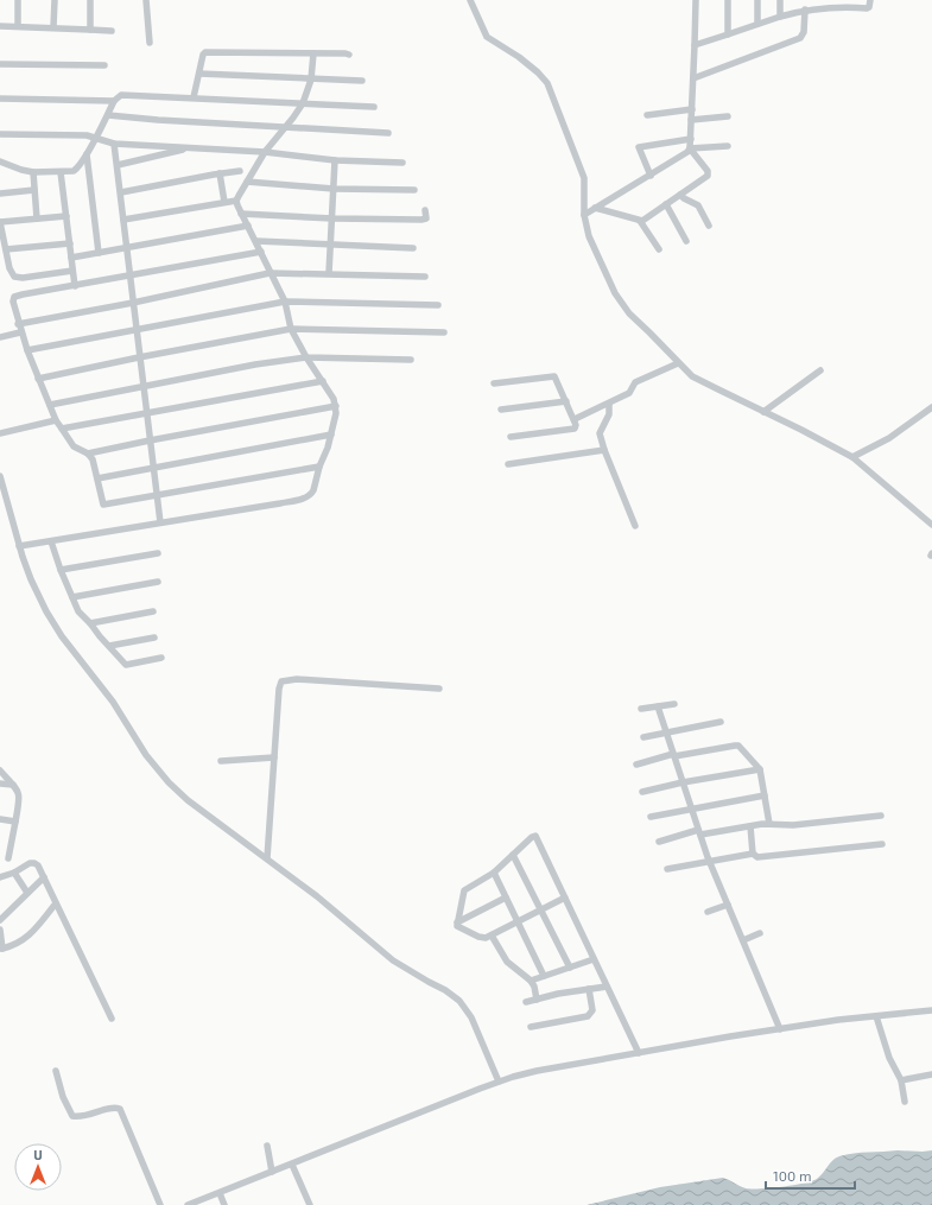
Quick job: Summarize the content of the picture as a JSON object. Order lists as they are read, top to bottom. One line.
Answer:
{"scale_bar":"100 m","north":"top"}
